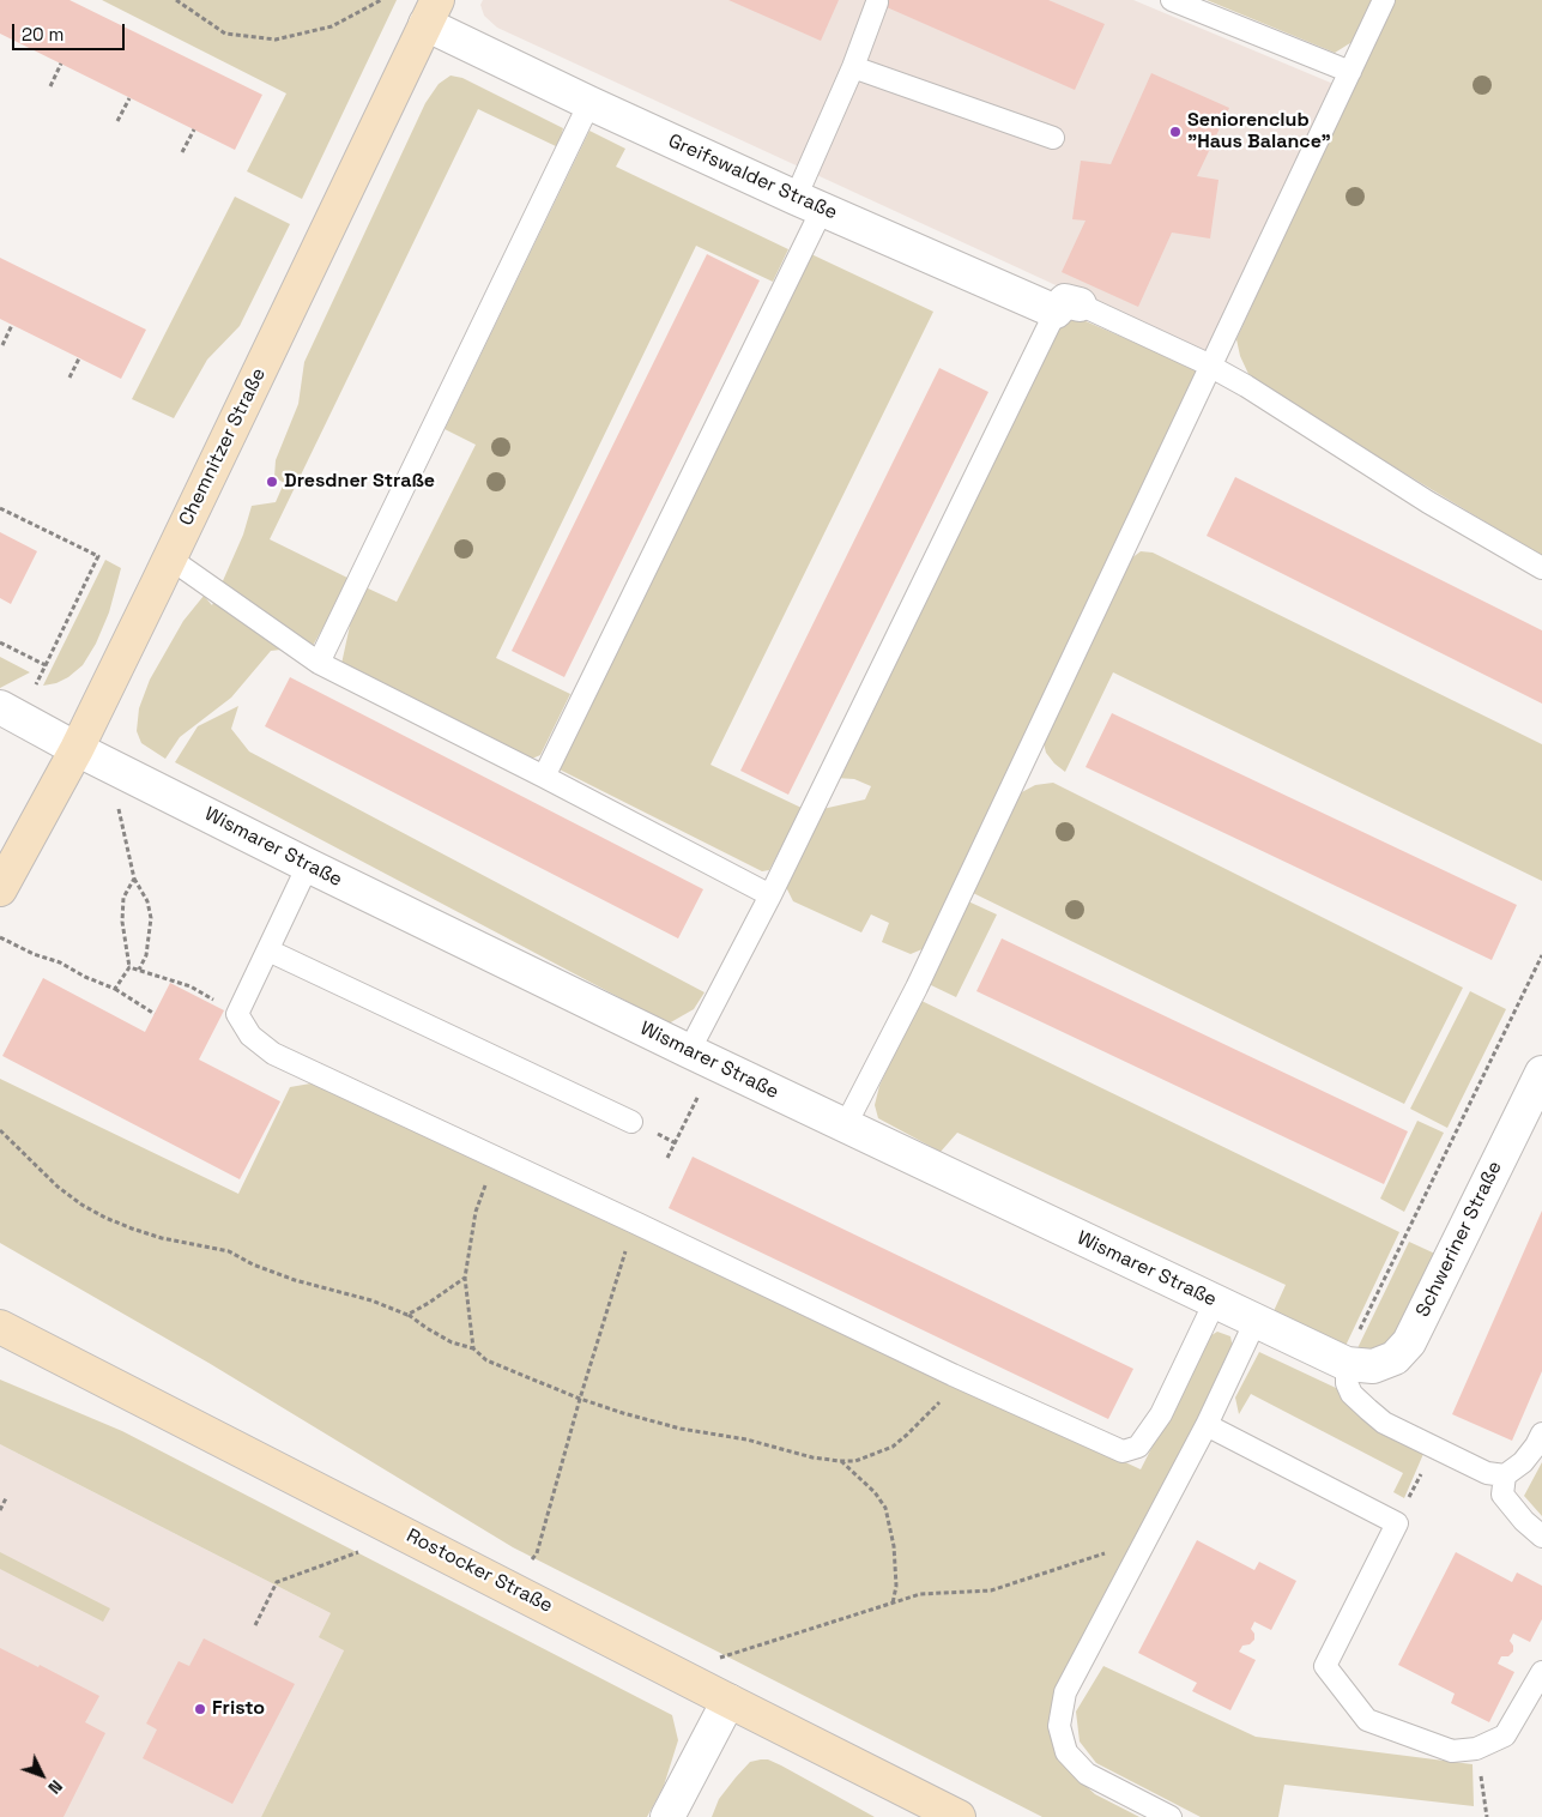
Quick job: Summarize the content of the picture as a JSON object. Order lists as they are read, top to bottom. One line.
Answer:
{"streets":{"street":["Greifswalder Straße","Chemnitzer Straße","Wismarer Straße","Schweriner Straße","Rostocker Straße"]},"crossings":[["Greifswalder Straße","Chemnitzer Straße"],["Chemnitzer Straße","Wismarer Straße"],["Wismarer Straße","Schweriner Straße"]],"places":["Seniorenclub \"Haus Balance\"","Dresdner Straße","Fristo"],"scale_bar":"20 m","north":"bottom right"}
